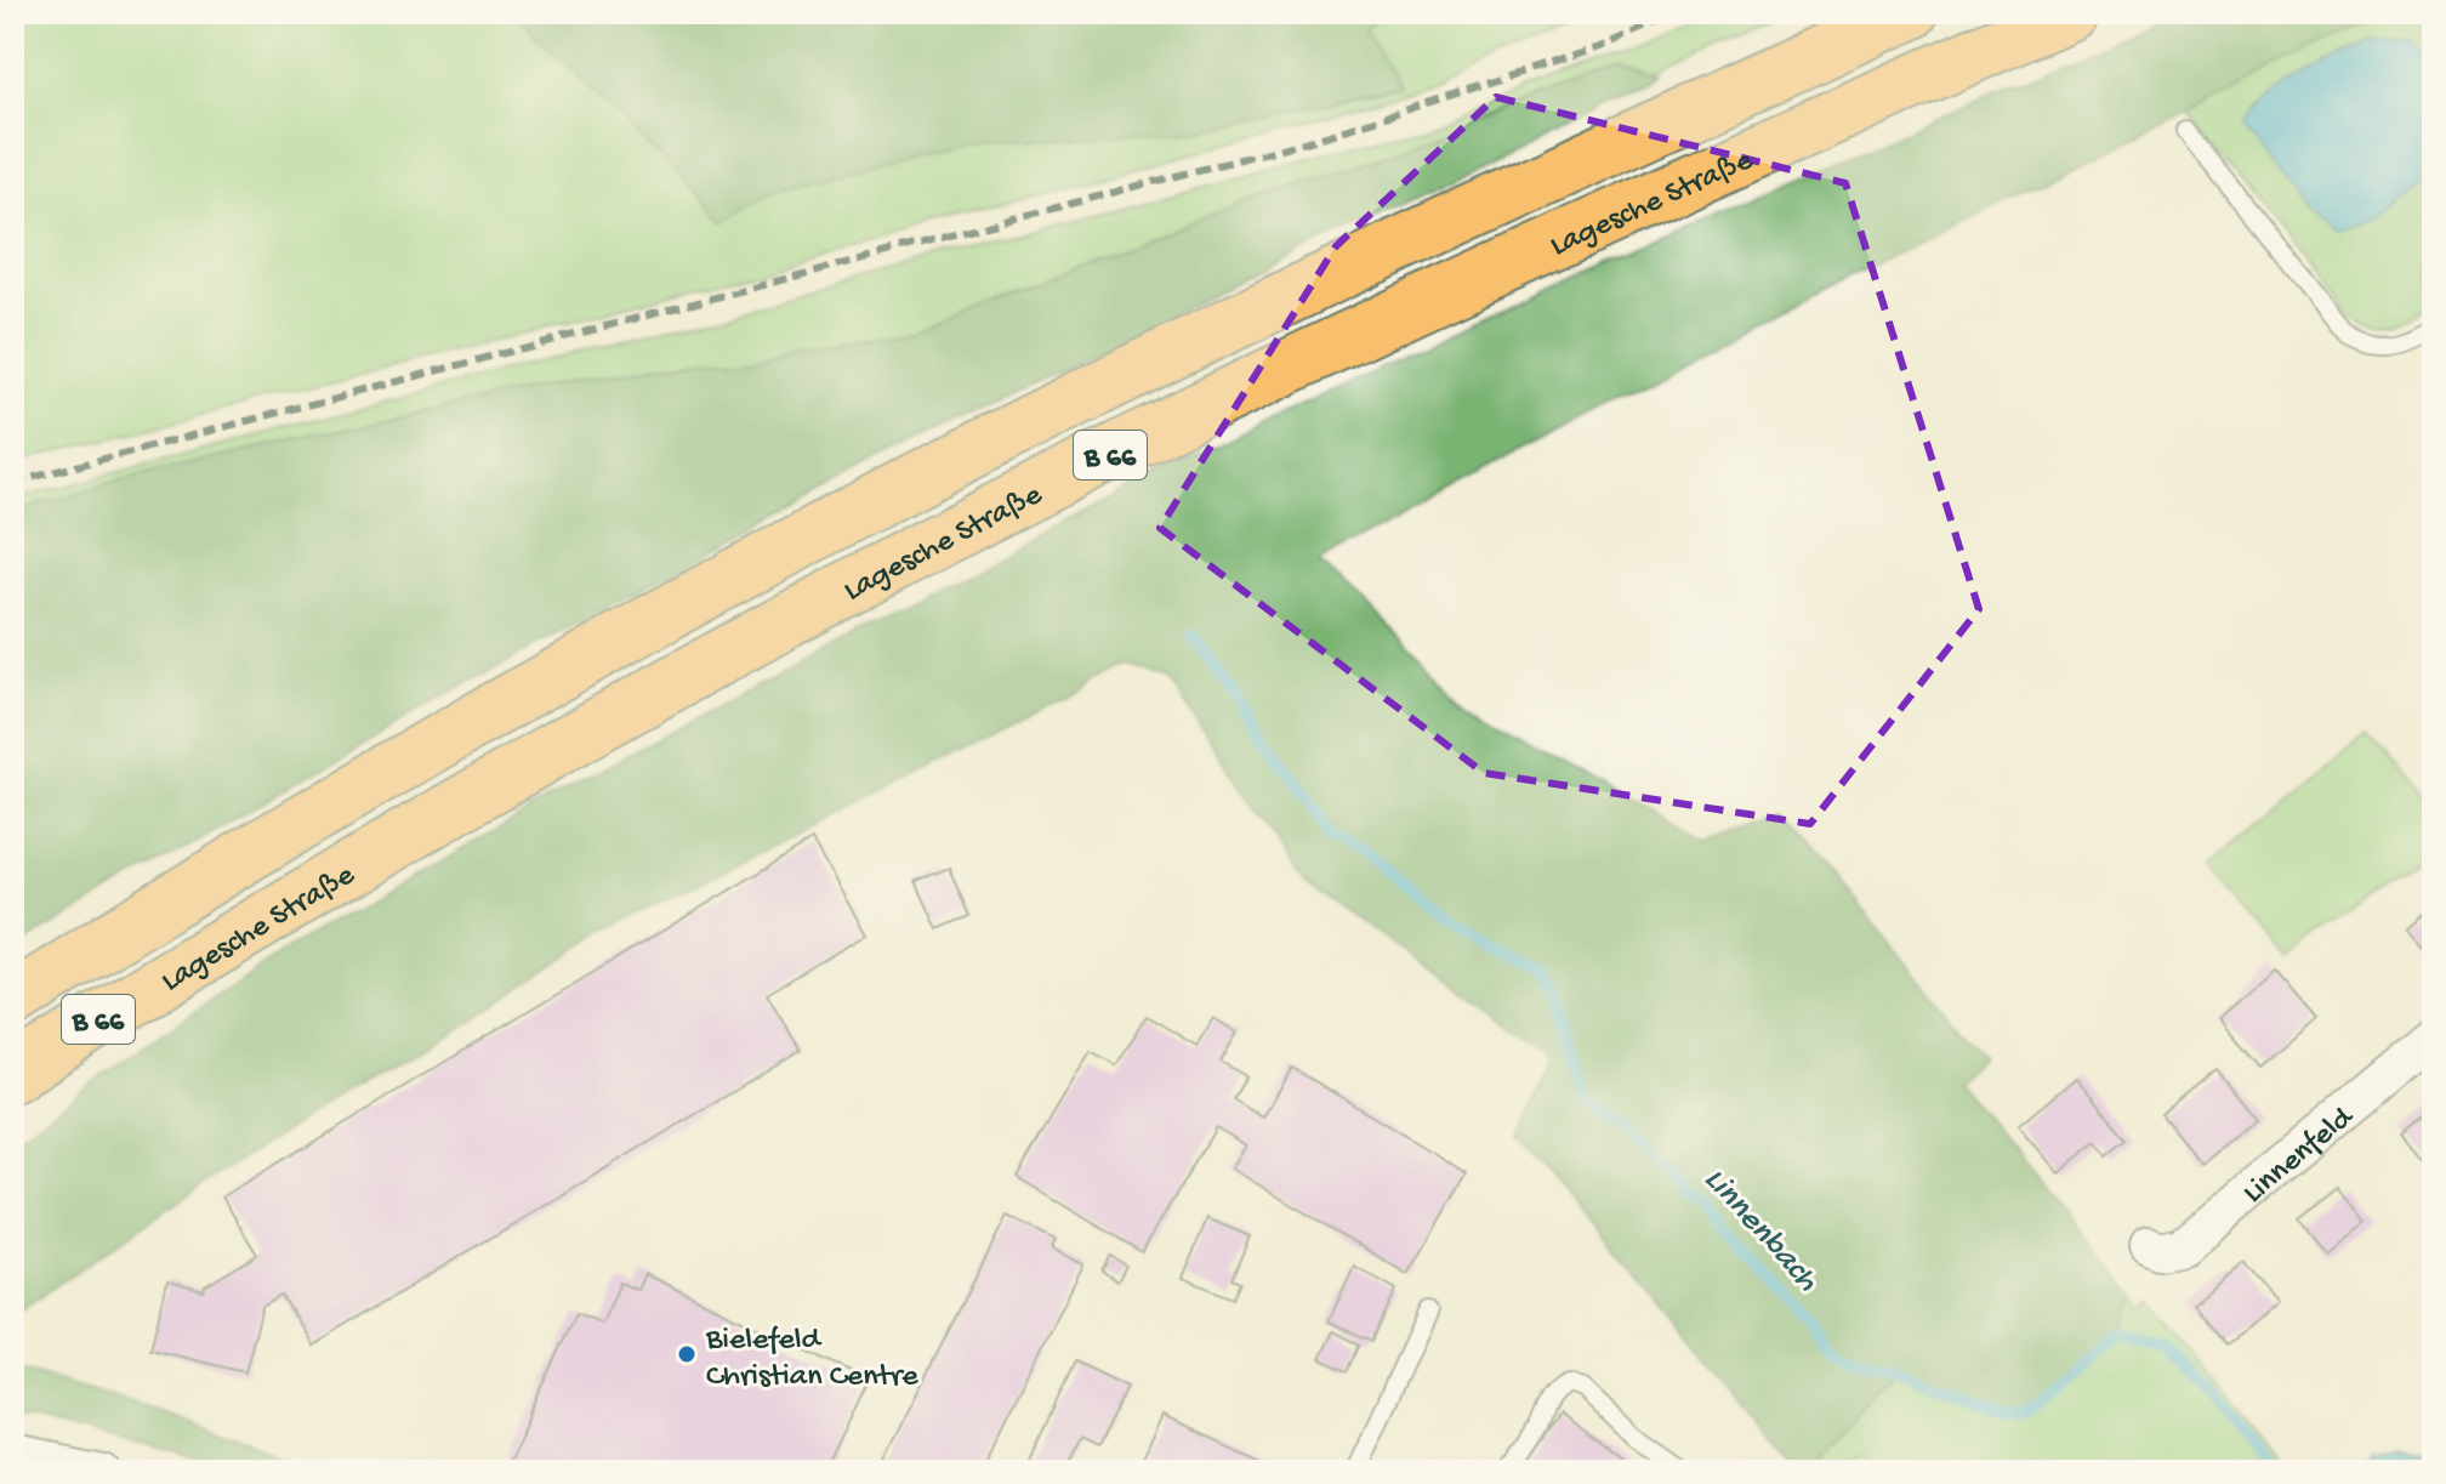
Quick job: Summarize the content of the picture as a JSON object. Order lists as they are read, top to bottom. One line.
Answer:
{"streets":{"highway":["Lagesche Straße","B 66"],"street":["Linnenfeld"]},"water":["Linnenbach"],"places":["Bielefeld Christian Centre"]}
